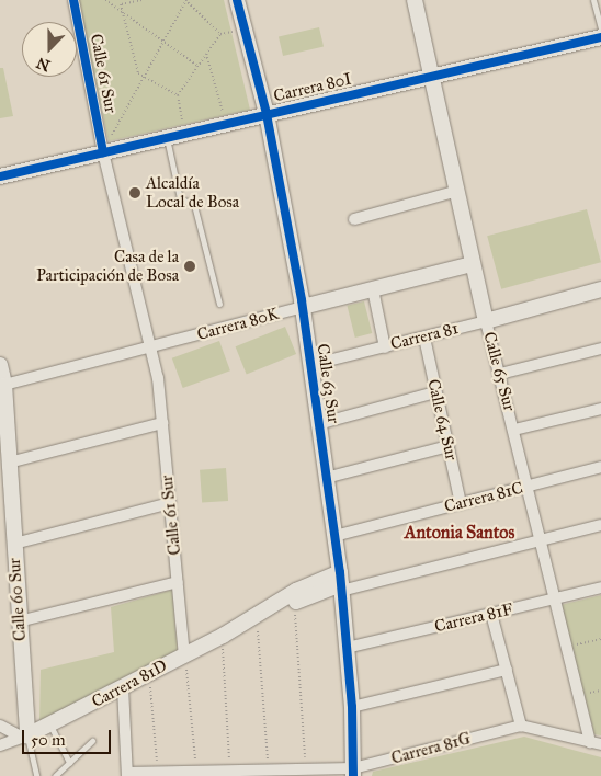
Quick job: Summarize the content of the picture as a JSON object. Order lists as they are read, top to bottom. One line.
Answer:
{"streets":{"street":["Calle 61 Sur","Carrera 80I","Carrera 80K","Carrera 81","Calle 65 Sur","Calle 63 Sur","Calle 64 Sur","Carrera 81C","Calle 60 Sur","Carrera 81F","Carrera 81D","Carrera 81G"]},"crossings":[["Calle 61 Sur","Carrera 80I"],["Calle 61 Sur","Carrera 80K"],["Calle 61 Sur","Carrera 81D"],["Carrera 80I","Calle 65 Sur"],["Carrera 80I","Calle 63 Sur"],["Carrera 80K","Calle 65 Sur"],["Carrera 80K","Calle 63 Sur"],["Carrera 80K","Calle 60 Sur"],["Carrera 81","Calle 65 Sur"],["Carrera 81","Calle 63 Sur"],["Carrera 81","Calle 64 Sur"],["Calle 65 Sur","Carrera 81C"],["Calle 65 Sur","Carrera 81F"],["Calle 65 Sur","Carrera 81D"],["Calle 65 Sur","Carrera 81G"],["Calle 63 Sur","Carrera 81C"],["Calle 63 Sur","Carrera 81F"],["Calle 63 Sur","Carrera 81D"],["Calle 63 Sur","Carrera 81G"],["Calle 64 Sur","Carrera 81C"],["Calle 60 Sur","Carrera 81D"]],"districts":["Antonia Santos"],"places":["Alcaldía Local de Bosa","Casa de la Participación de Bosa"],"scale_bar":"50 m","north":"bottom"}
